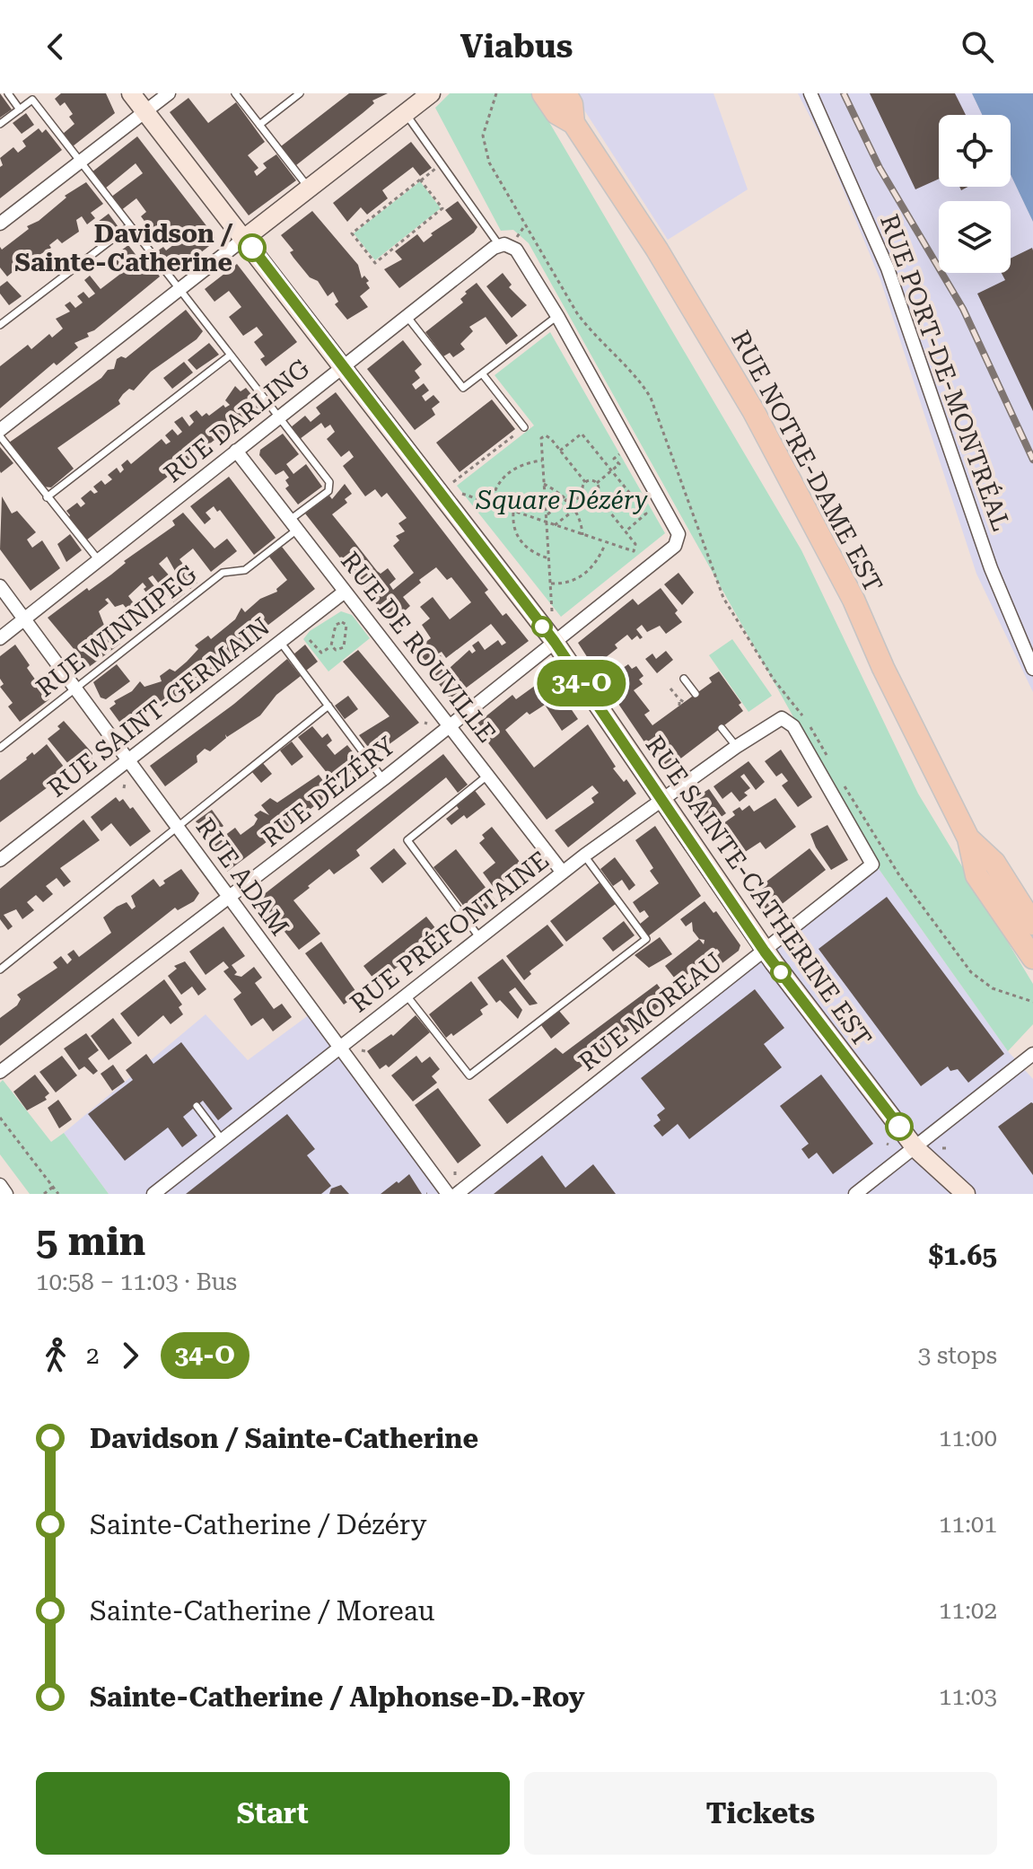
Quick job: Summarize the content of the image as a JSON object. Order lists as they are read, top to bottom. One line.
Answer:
{"streets":{"main road":["RUE NOTRE-DAME EST"],"street":["RUE PORT-DE-MONTRÉAL","RUE DARLING","RUE DE ROUVILLE","RUE SAINT-GERMAIN","RUE DÉZÉRY","RUE ADAM","RUE SAINTE-CATHERINE EST","RUE PRÉFONTAINE","RUE MOREAU"],"lane":["RUE WINNIPEG"]},"crossings":[["RUE DARLING","RUE WINNIPEG"],["RUE DARLING","RUE DE ROUVILLE"],["RUE DARLING","RUE ADAM"],["RUE DARLING","RUE SAINTE-CATHERINE EST"],["RUE WINNIPEG","RUE DE ROUVILLE"],["RUE WINNIPEG","RUE ADAM"],["RUE DE ROUVILLE","RUE SAINT-GERMAIN"],["RUE DE ROUVILLE","RUE DÉZÉRY"],["RUE DE ROUVILLE","RUE PRÉFONTAINE"],["RUE SAINT-GERMAIN","RUE ADAM"],["RUE DÉZÉRY","RUE ADAM"],["RUE DÉZÉRY","RUE SAINTE-CATHERINE EST"],["RUE ADAM","RUE PRÉFONTAINE"],["RUE SAINTE-CATHERINE EST","RUE PRÉFONTAINE"],["RUE SAINTE-CATHERINE EST","RUE MOREAU"],["RUE PRÉFONTAINE","RUE MOREAU"]],"parks":["Square Dézéry"],"places":["Davidson / Sainte-Catherine"],"lines":["bus line 34-O"],"page":{"header":"Viabus","on_map":"34-O","heading":["5 min","10:58 – 11:03 · Bus","$1.65"],"legs":["2","34-O","3 stops"],"list":[{"name":"Davidson / Sainte-Catherine","value":"11:00"},{"name":"Sainte-Catherine / Dézéry","value":"11:01"},{"name":"Sainte-Catherine / Moreau","value":"11:02"},{"name":"Sainte-Catherine / Alphonse-D.-Roy","value":"11:03"}],"buttons":["Start","Tickets"]}}
